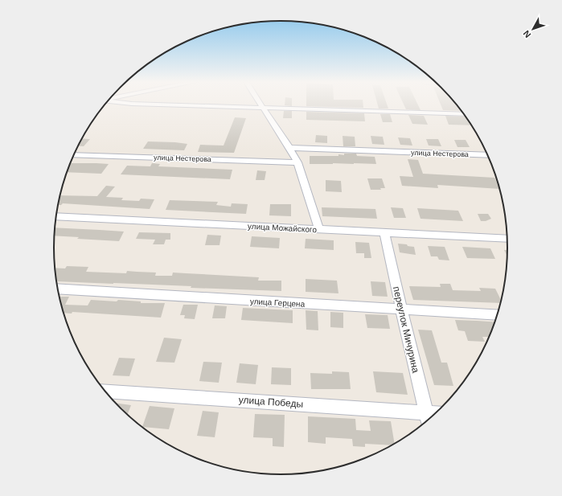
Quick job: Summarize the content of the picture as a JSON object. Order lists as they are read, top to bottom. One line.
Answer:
{"streets":{"street":["улица Нестерова","улица Можайского","улица Герцена","переулок Мичурина","улица Победы"]},"crossings":[["улица Можайского","переулок Мичурина"],["улица Герцена","переулок Мичурина"],["переулок Мичурина","улица Победы"]],"north":"bottom left"}
